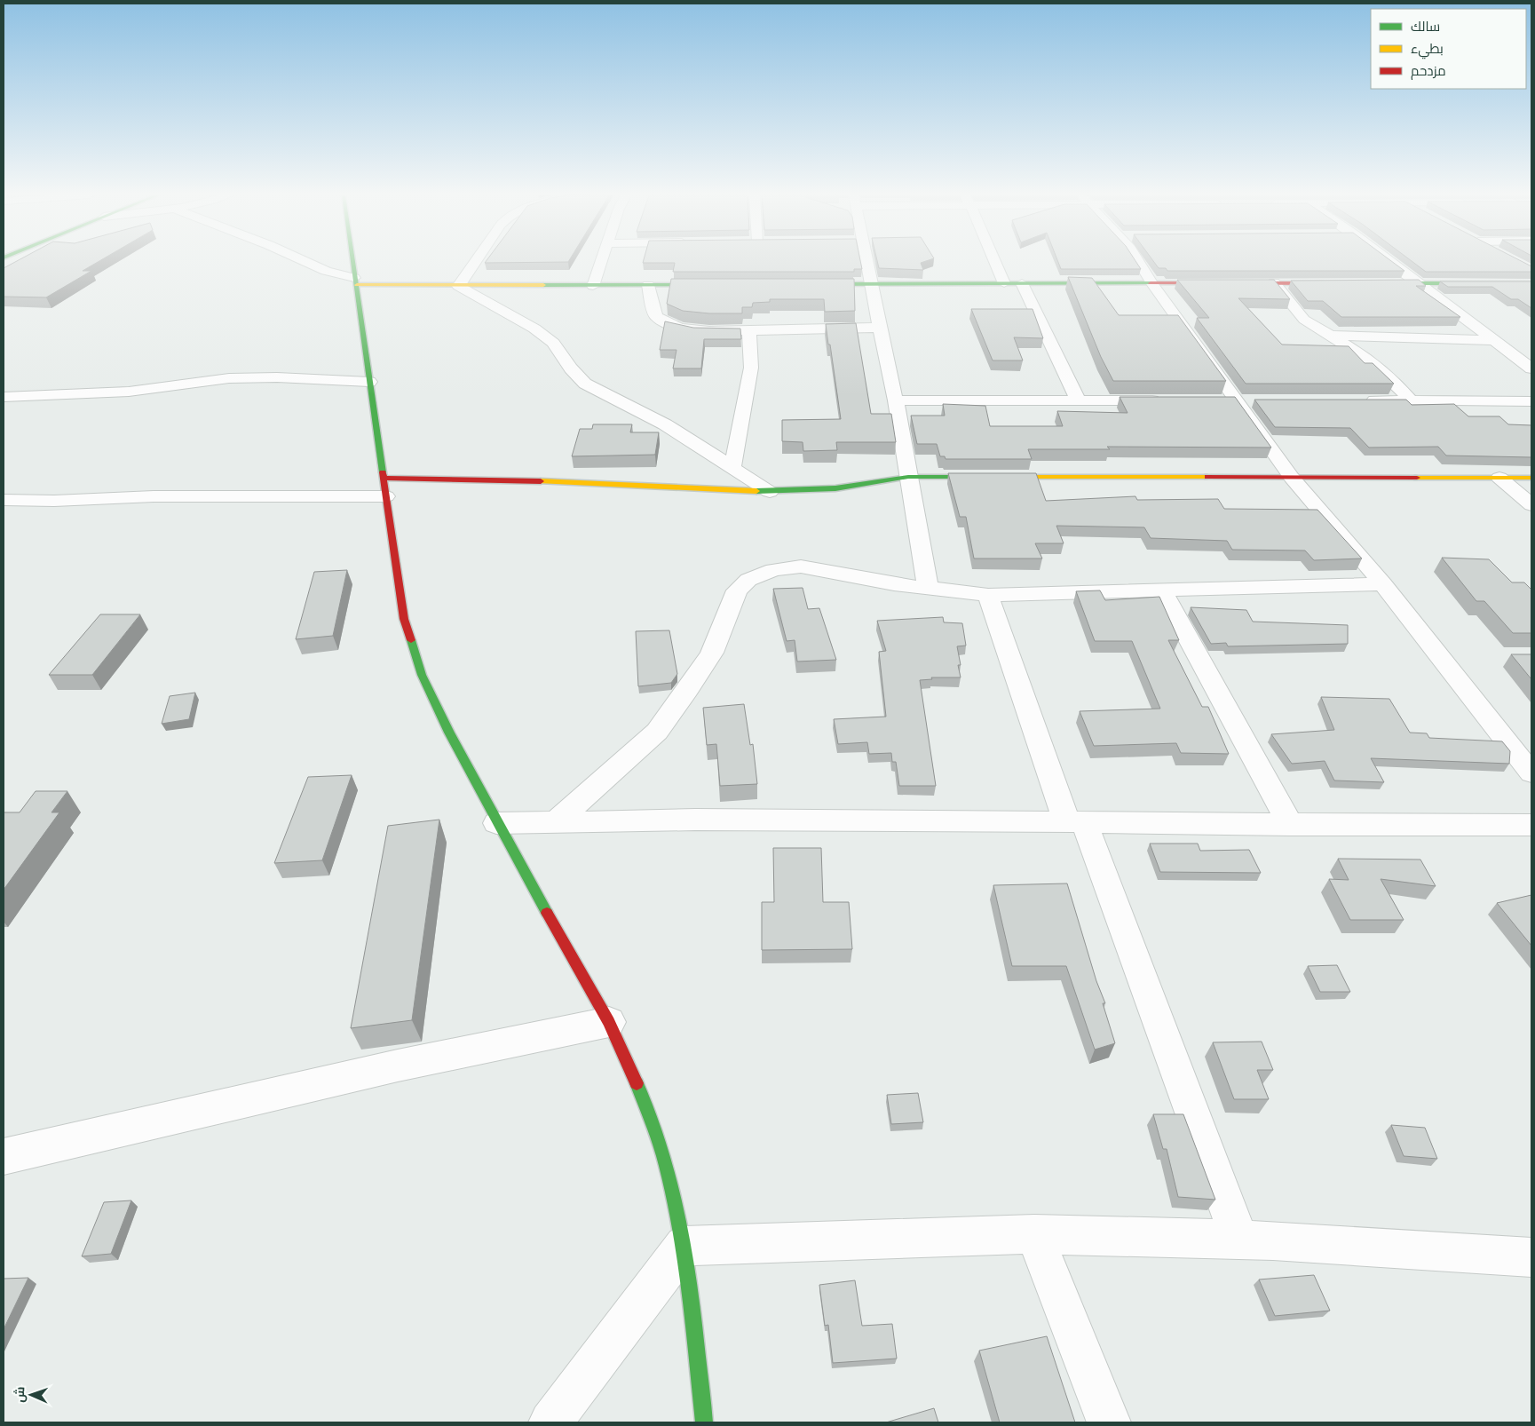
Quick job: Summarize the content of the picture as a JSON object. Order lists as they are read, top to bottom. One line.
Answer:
{"legend":["سالك","بطيء","مزدحم"],"north":"left"}
